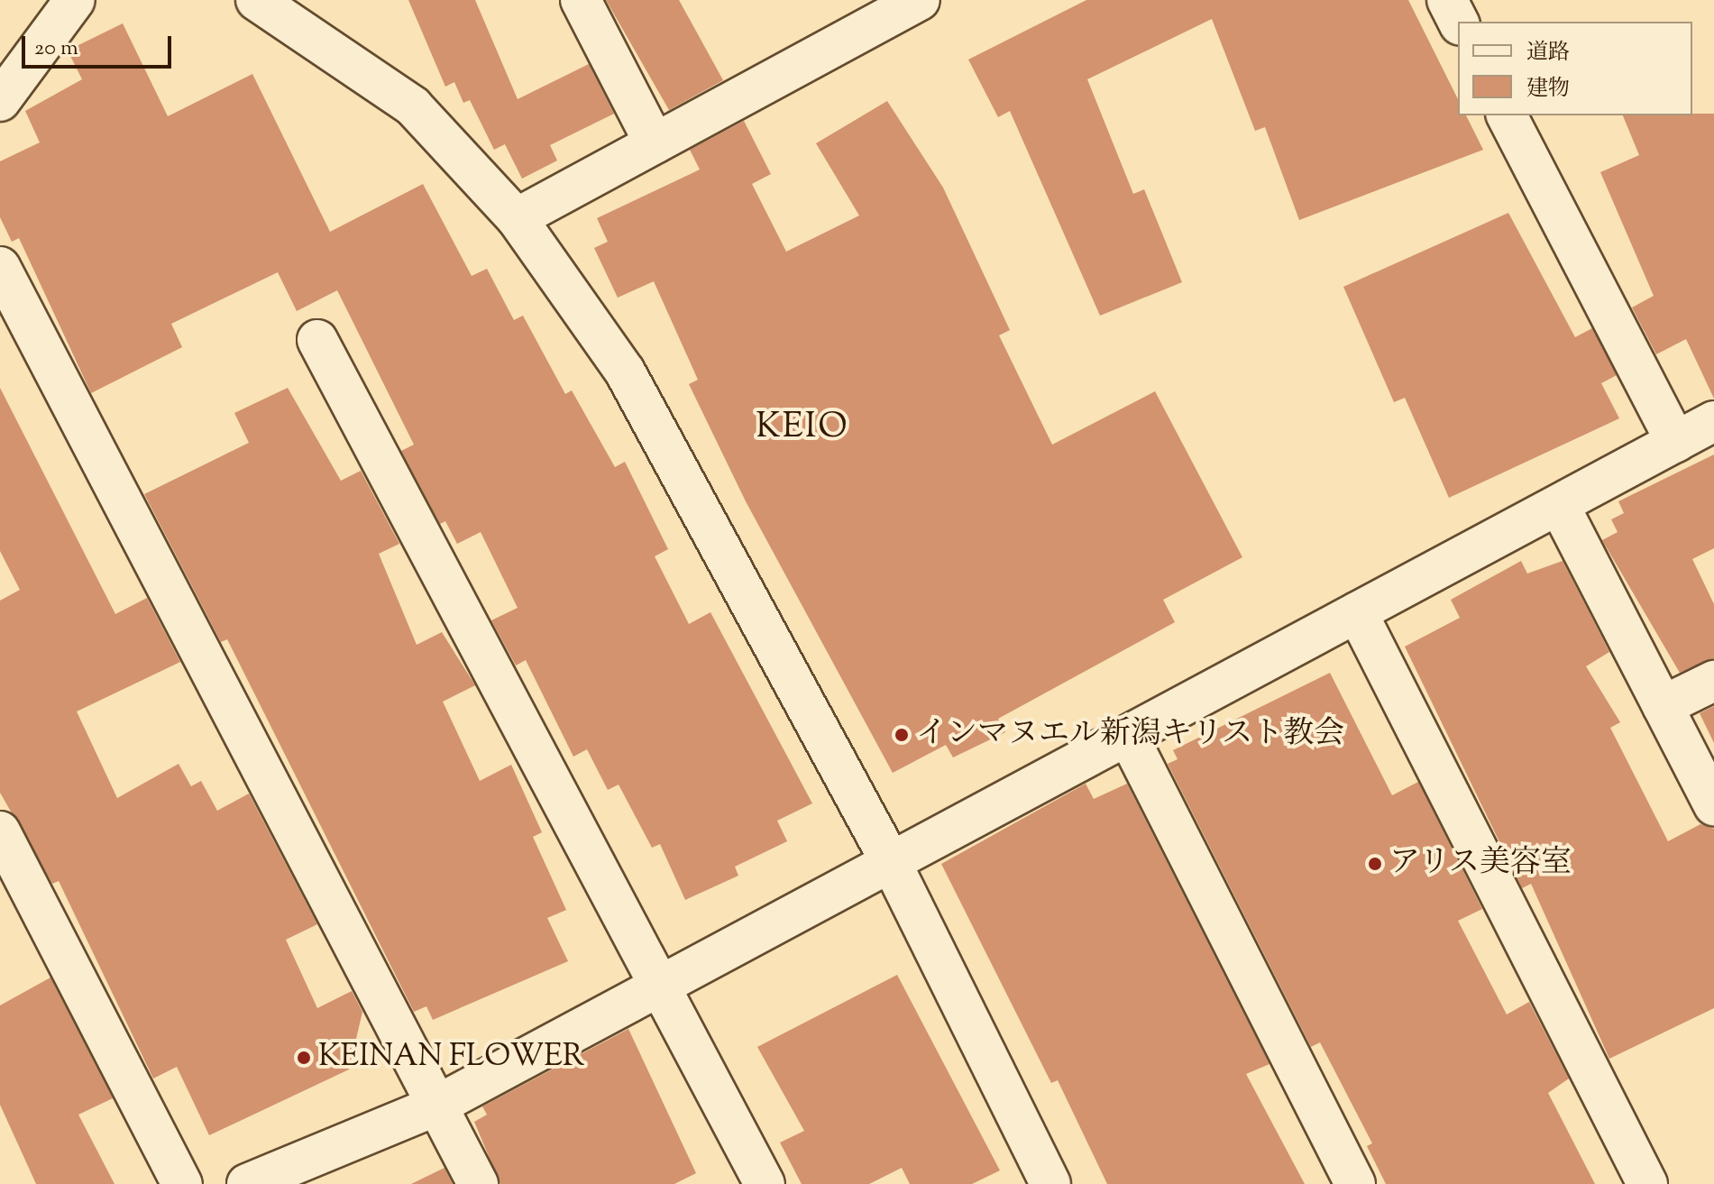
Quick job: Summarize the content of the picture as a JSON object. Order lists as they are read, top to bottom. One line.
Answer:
{"districts":["KEIO"],"places":["インマヌエル新潟キリスト教会","アリス美容室","KEINAN FLOWER"],"legend":["道路","建物"],"scale_bar":"20 m"}
